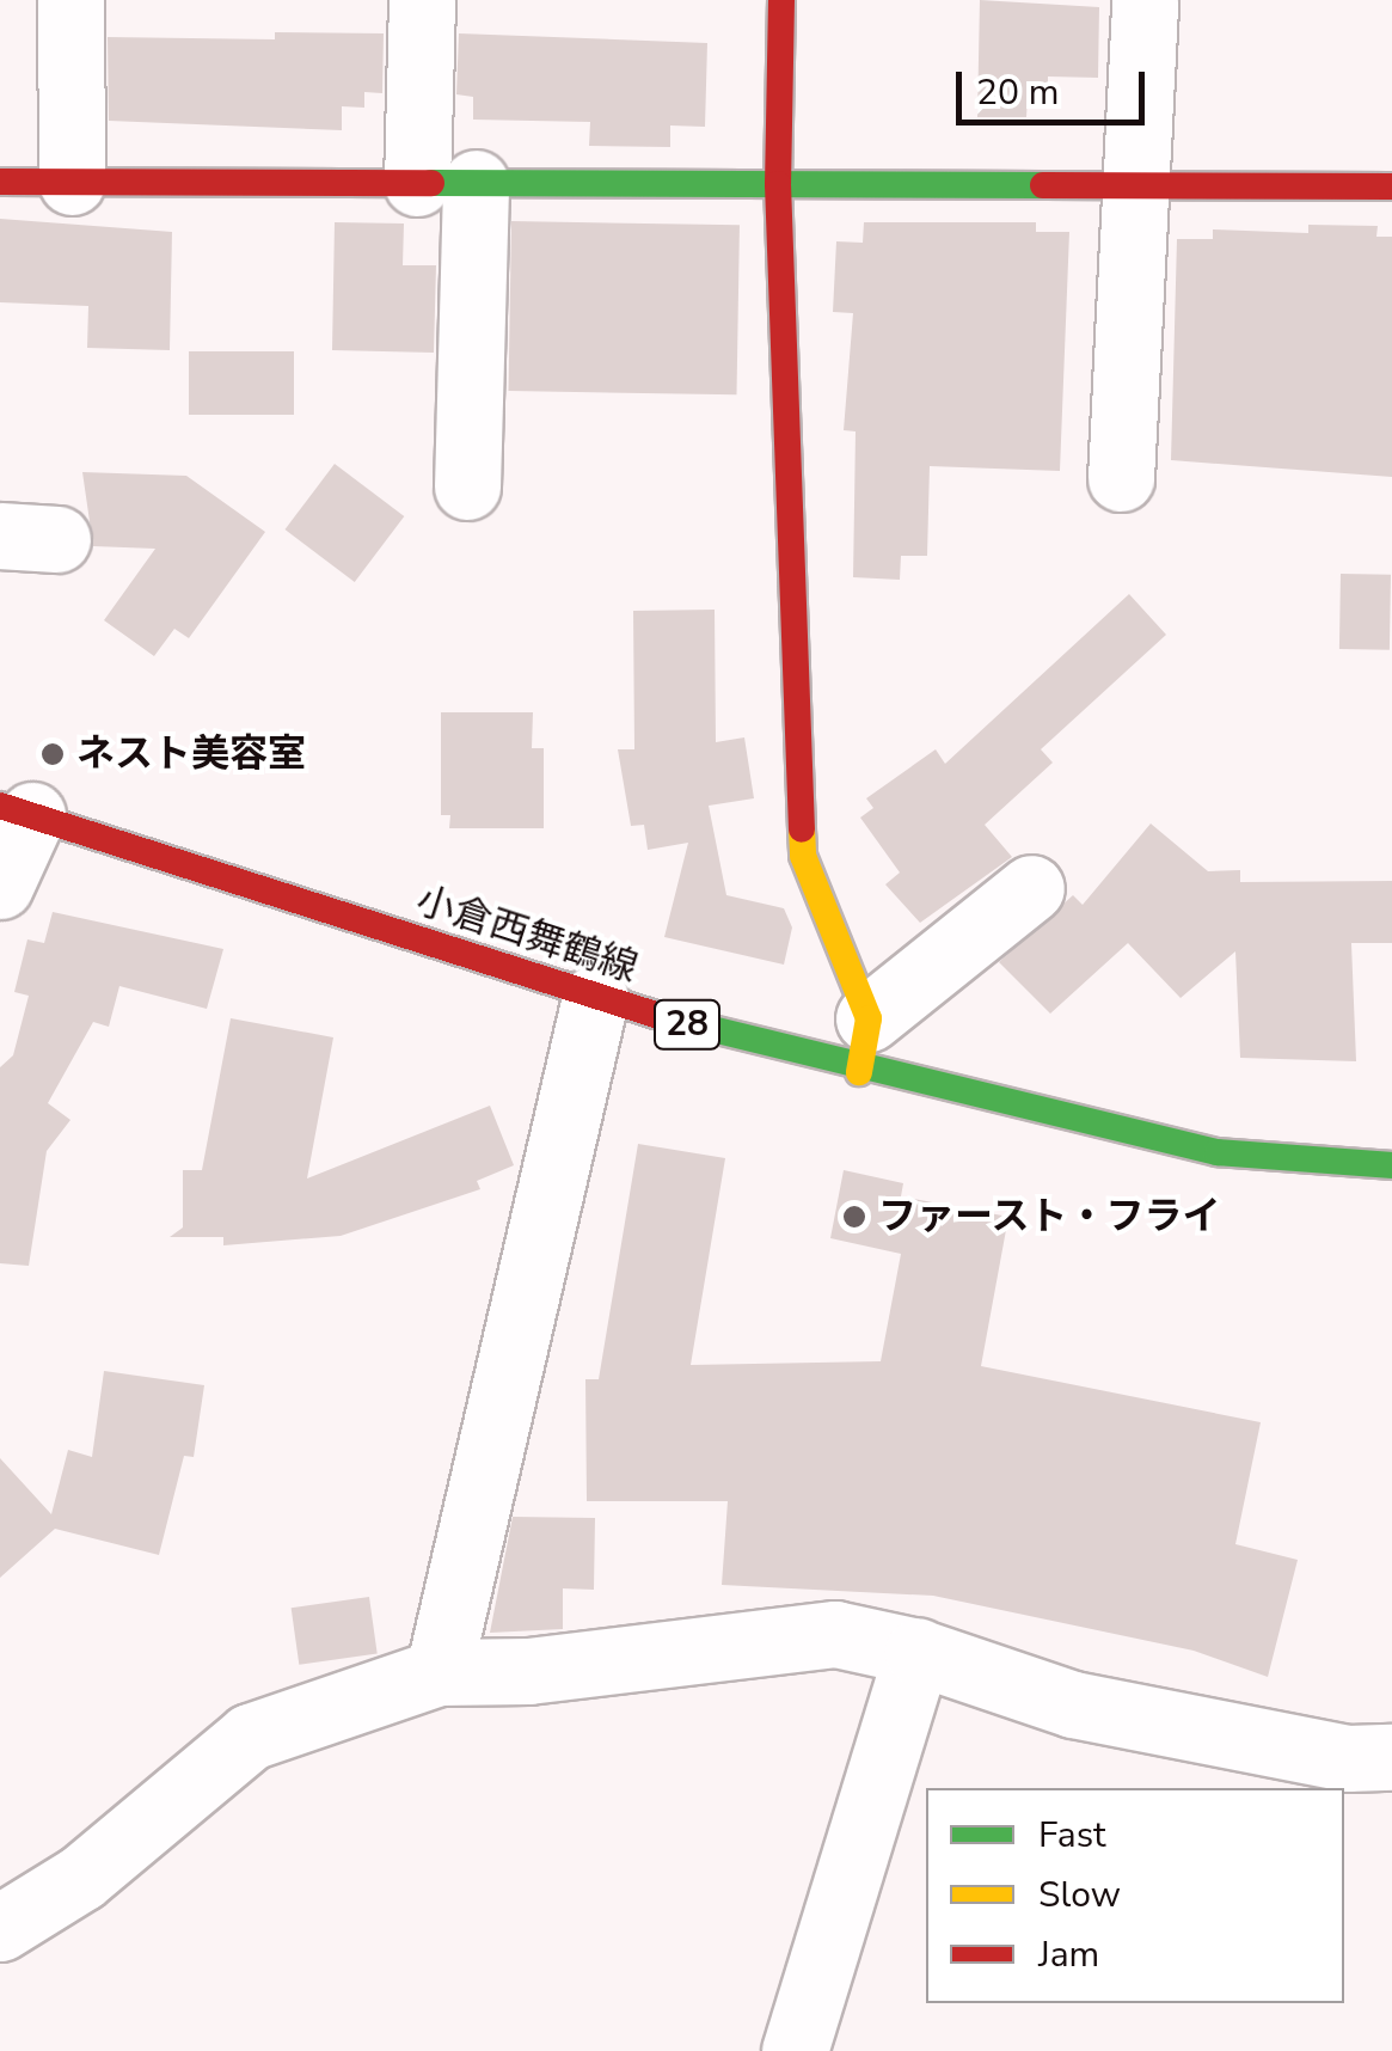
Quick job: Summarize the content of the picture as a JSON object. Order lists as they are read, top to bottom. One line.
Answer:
{"streets":{"street":["小倉西舞鶴線","28"]},"places":["ネスト美容室","ファースト・フライ"],"legend":["Fast","Slow","Jam"],"scale_bar":"20 m"}
